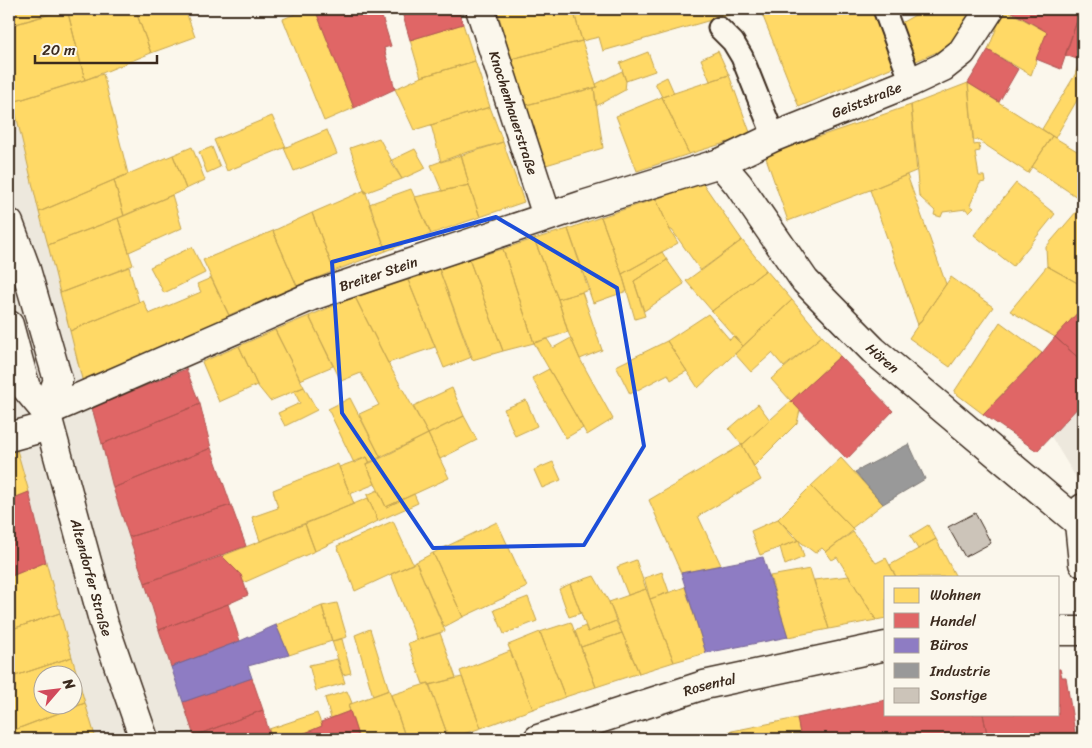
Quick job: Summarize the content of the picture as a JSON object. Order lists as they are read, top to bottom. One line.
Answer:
{"streets":{"street":["Geiststraße","Knochenhauerstraße","Breiter Stein","Hören","Altendorfer Straße","Rosental"]},"crossings":[["Geiststraße","Breiter Stein"],["Geiststraße","Hören"],["Knochenhauerstraße","Breiter Stein"],["Breiter Stein","Hören"],["Breiter Stein","Altendorfer Straße"]],"legend":["Wohnen","Handel","Büros","Industrie","Sonstige"],"scale_bar":"20 m","north":"top right"}
